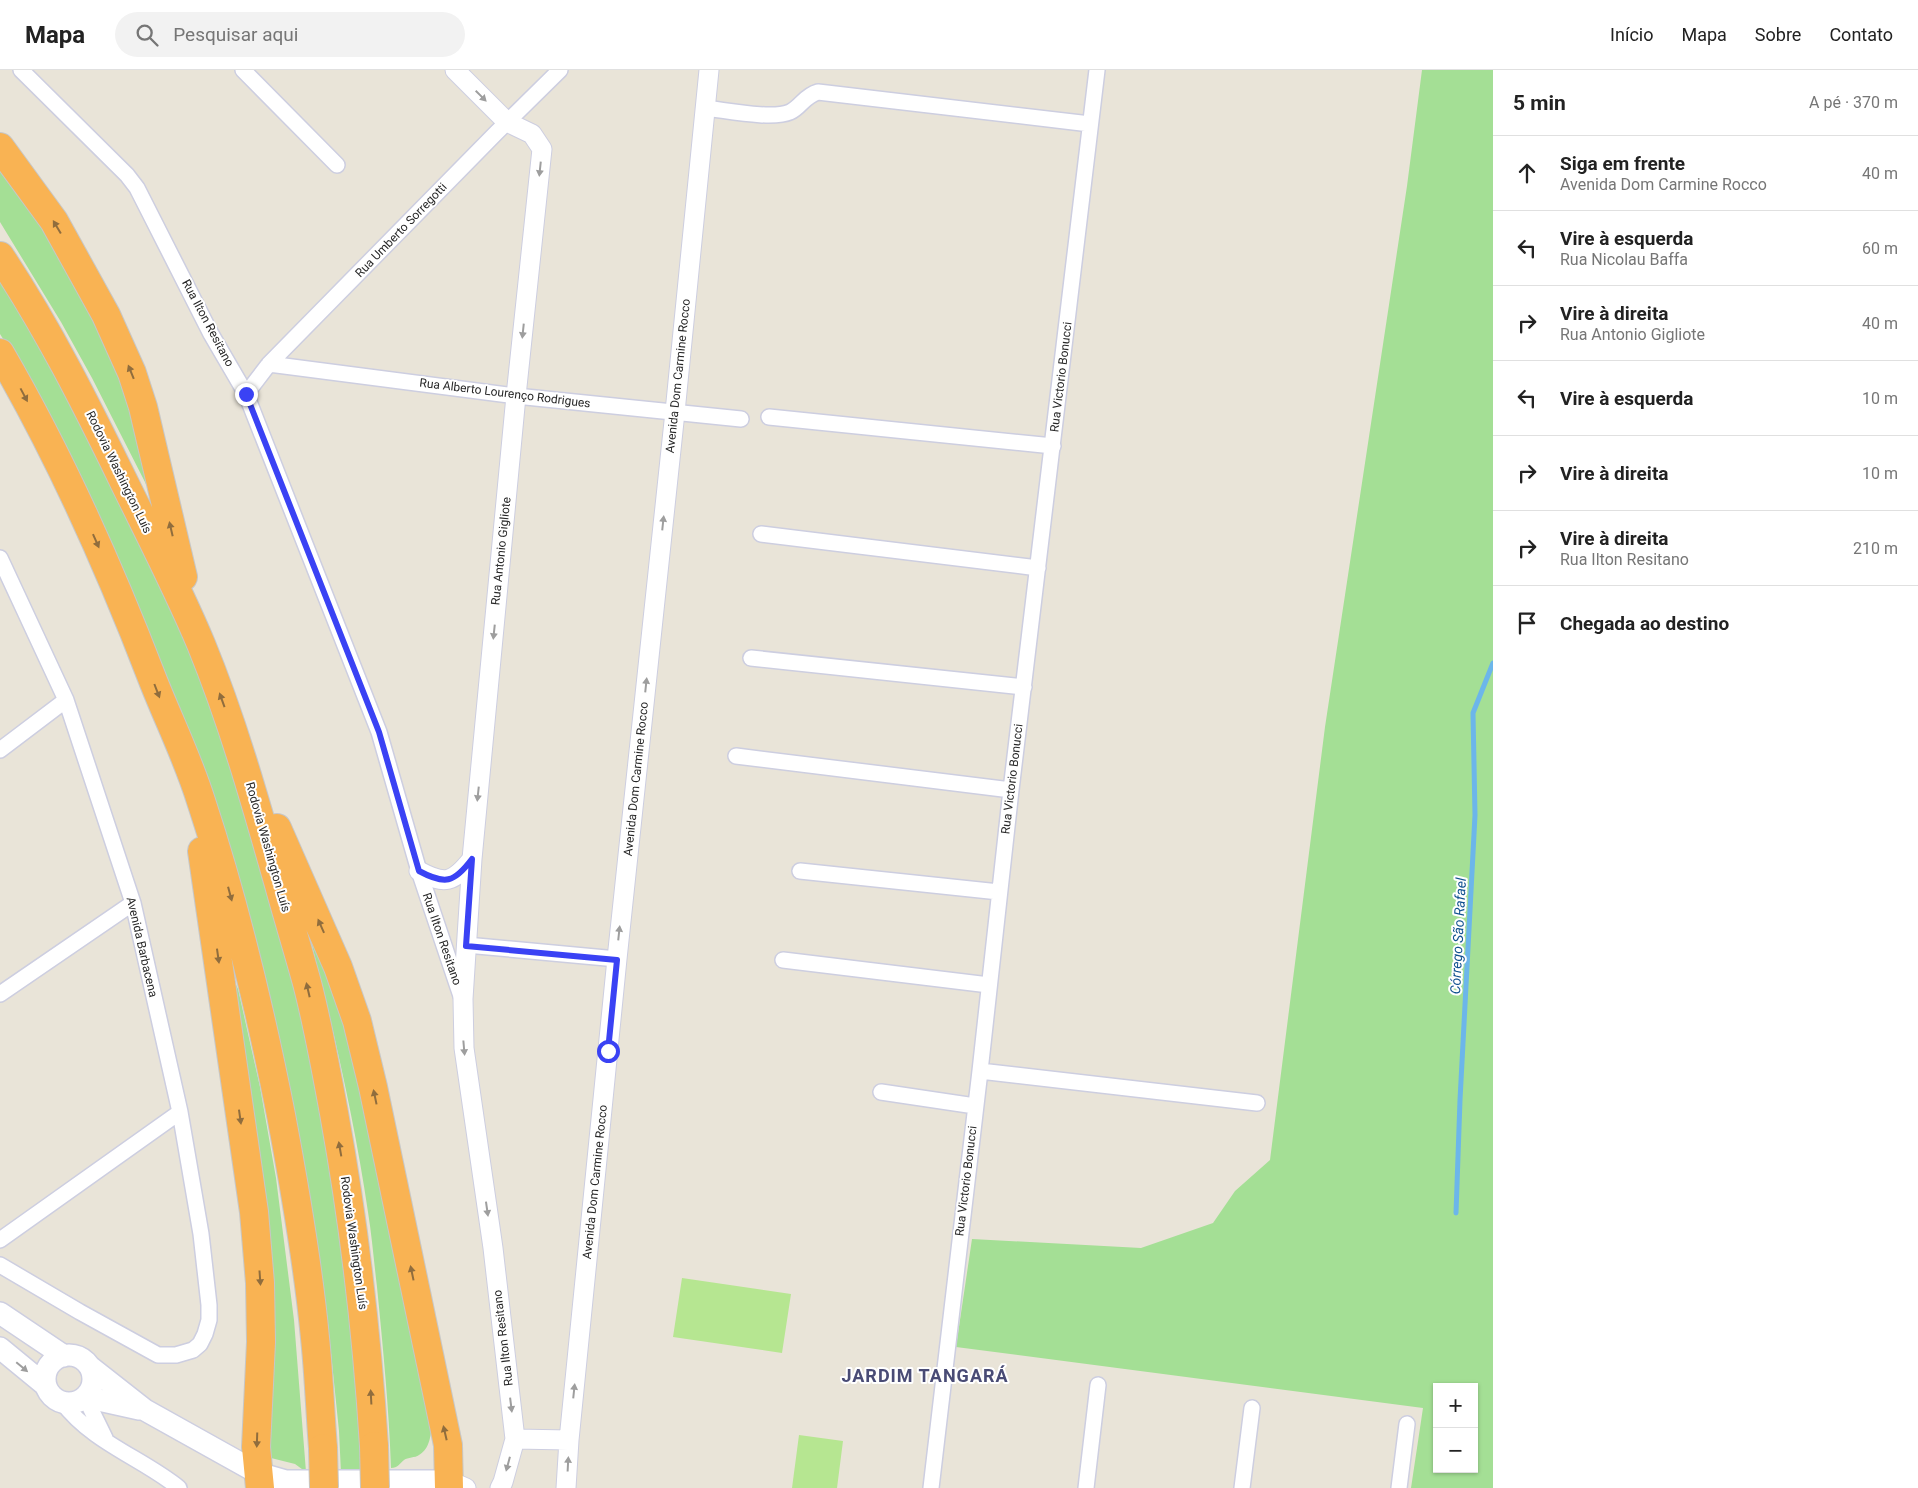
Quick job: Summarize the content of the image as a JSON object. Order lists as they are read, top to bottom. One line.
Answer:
{"streets":{"highway":["Rodovia Washington Luís"],"street":["Rua Umberto Sorregotti","Rua Ilton Resitano","Avenida Dom Carmine Rocco","Rua Victorio Bonucci","Rua Alberto Lourenço Rodrigues","Rua Antonio Gigliote","Avenida Barbacena"]},"crossings":[["Rua Umberto Sorregotti","Rua Ilton Resitano"],["Rua Umberto Sorregotti","Rua Alberto Lourenço Rodrigues"],["Rua Umberto Sorregotti","Rua Antonio Gigliote"],["Rua Ilton Resitano","Rua Antonio Gigliote"],["Avenida Dom Carmine Rocco","Rua Alberto Lourenço Rodrigues"],["Rua Alberto Lourenço Rodrigues","Rua Antonio Gigliote"]],"one_way":["Avenida Dom Carmine Rocco","Rua Antonio Gigliote"],"districts":["JARDIM TANGARÁ"],"water":["Córrego São Rafael"],"page":{"header":"Mapa","search":"Pesquisar aqui","nav":["Início","Mapa","Sobre","Contato"],"heading":["5 min","A pé · 370 m"],"list":[["Siga em frente","Avenida Dom Carmine Rocco","40 m"],["Vire à esquerda","Rua Nicolau Baffa","60 m"],["Vire à direita","Rua Antonio Gigliote","40 m"],["Vire à esquerda","10 m"],["Vire à direita","10 m"],["Vire à direita","Rua Ilton Resitano","210 m"],"Chegada ao destino"],"map_buttons":["+","−"]}}
